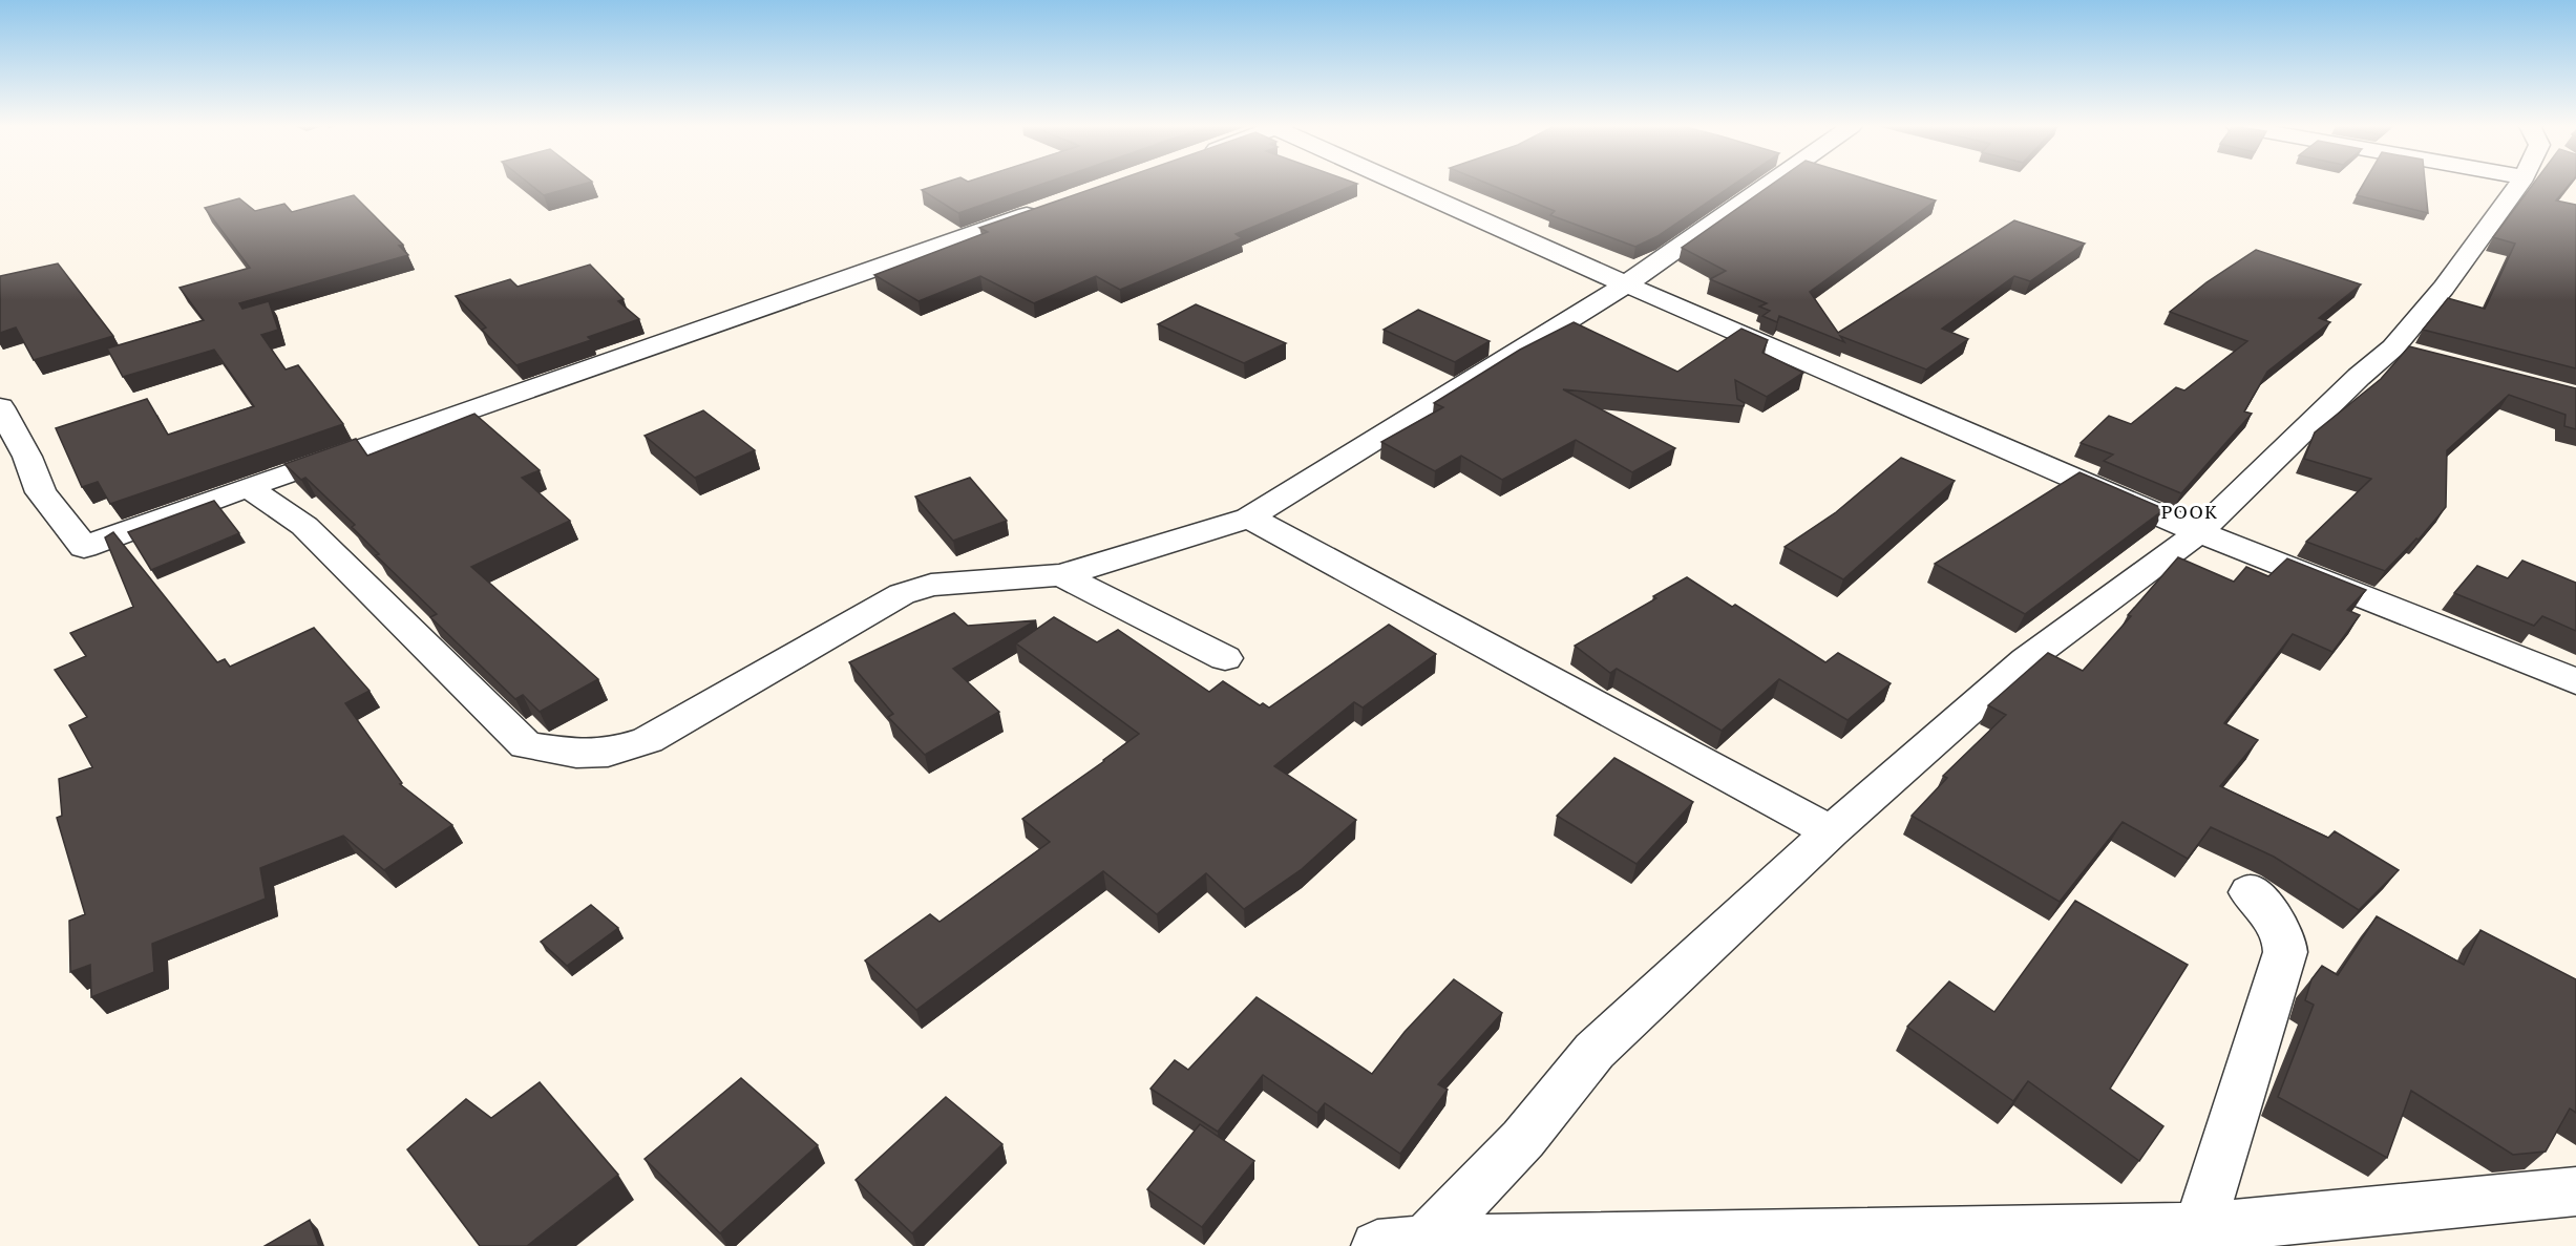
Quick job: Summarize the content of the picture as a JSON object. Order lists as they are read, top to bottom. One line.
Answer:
{"districts":["POOK"]}
